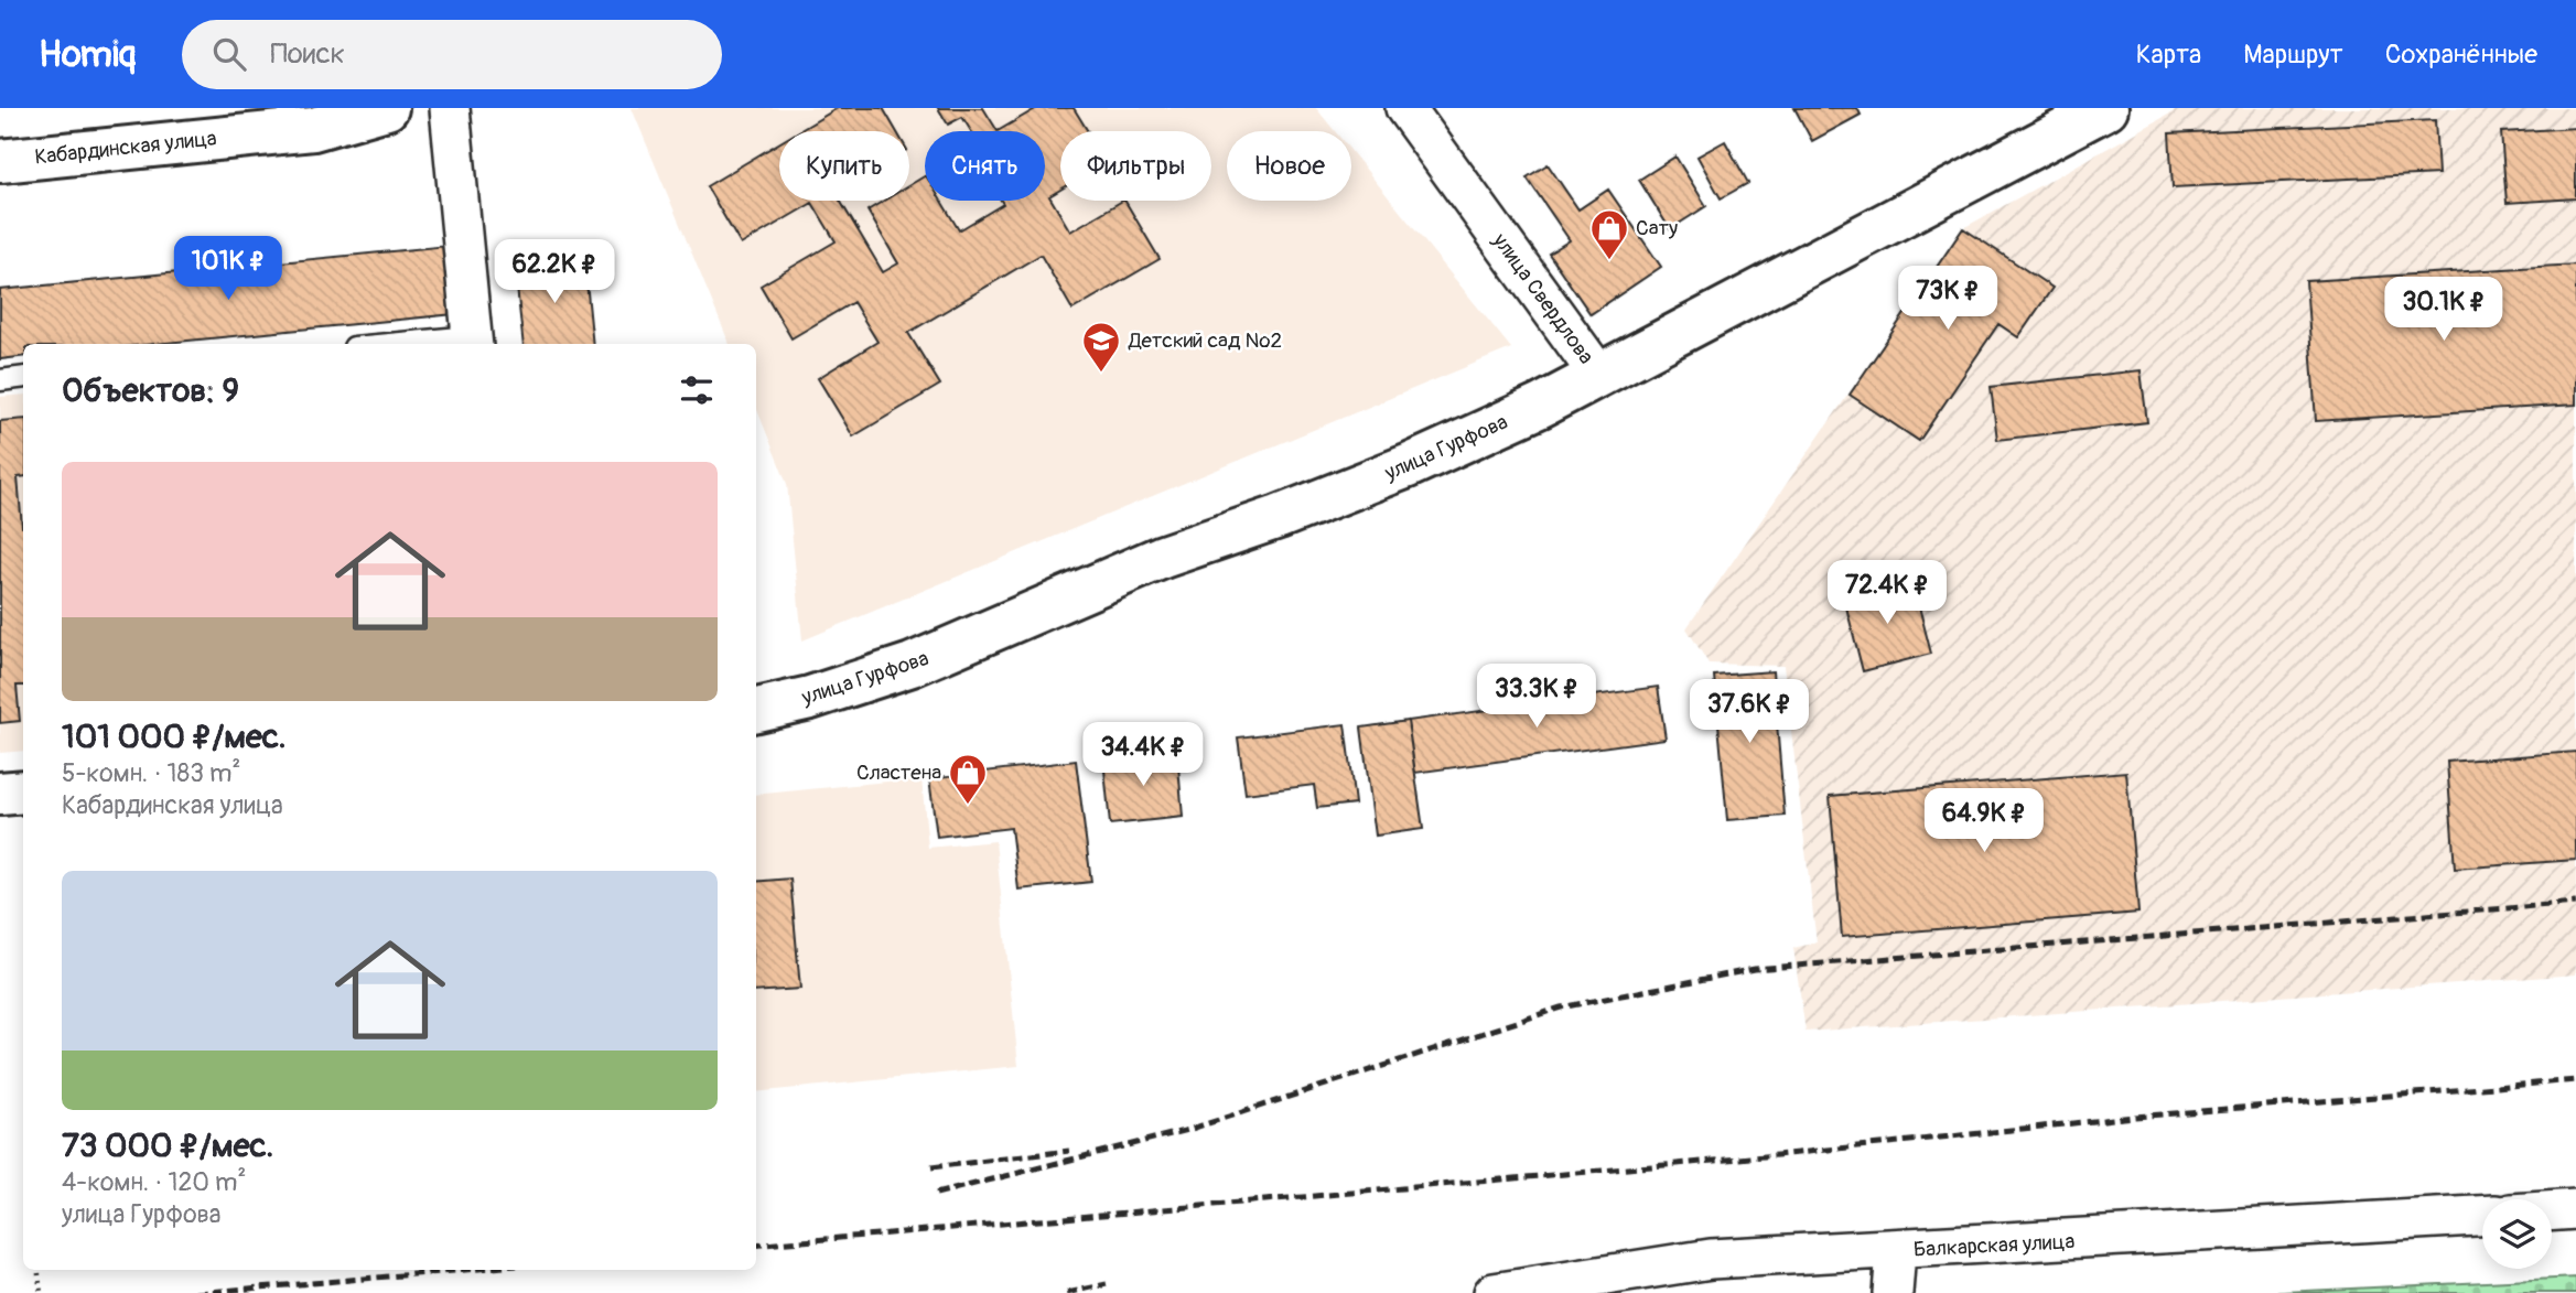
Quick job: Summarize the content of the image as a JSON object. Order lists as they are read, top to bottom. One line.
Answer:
{"streets":{"street":["Кабардинская улица","улица Свердлова","улица Гурфова","Балкарская улица"]},"crossings":[["улица Свердлова","улица Гурфова"]],"places":{"shop":["Сату","Сластена"],"school or university":["Детский сад №2"]},"page":{"header":"Homiq","search":"Поиск","nav":["Карта","Маршрут","Сохранённые"],"chip":["Купить","Снять","Фильтры","Новое"],"price":["101K ₽","62.2K ₽","73K ₽","30.1K ₽","72.4K ₽","33.3K ₽","37.6K ₽","34.4K ₽","64.9K ₽"],"heading":"Объектов: 9","list":[{"name":"101 000 ₽/мес.","note":"5-комн. · 183 m² · Кабардинская улица"},{"name":"73 000 ₽/мес.","note":"4-комн. · 120 m² · улица Гурфова"}]}}
